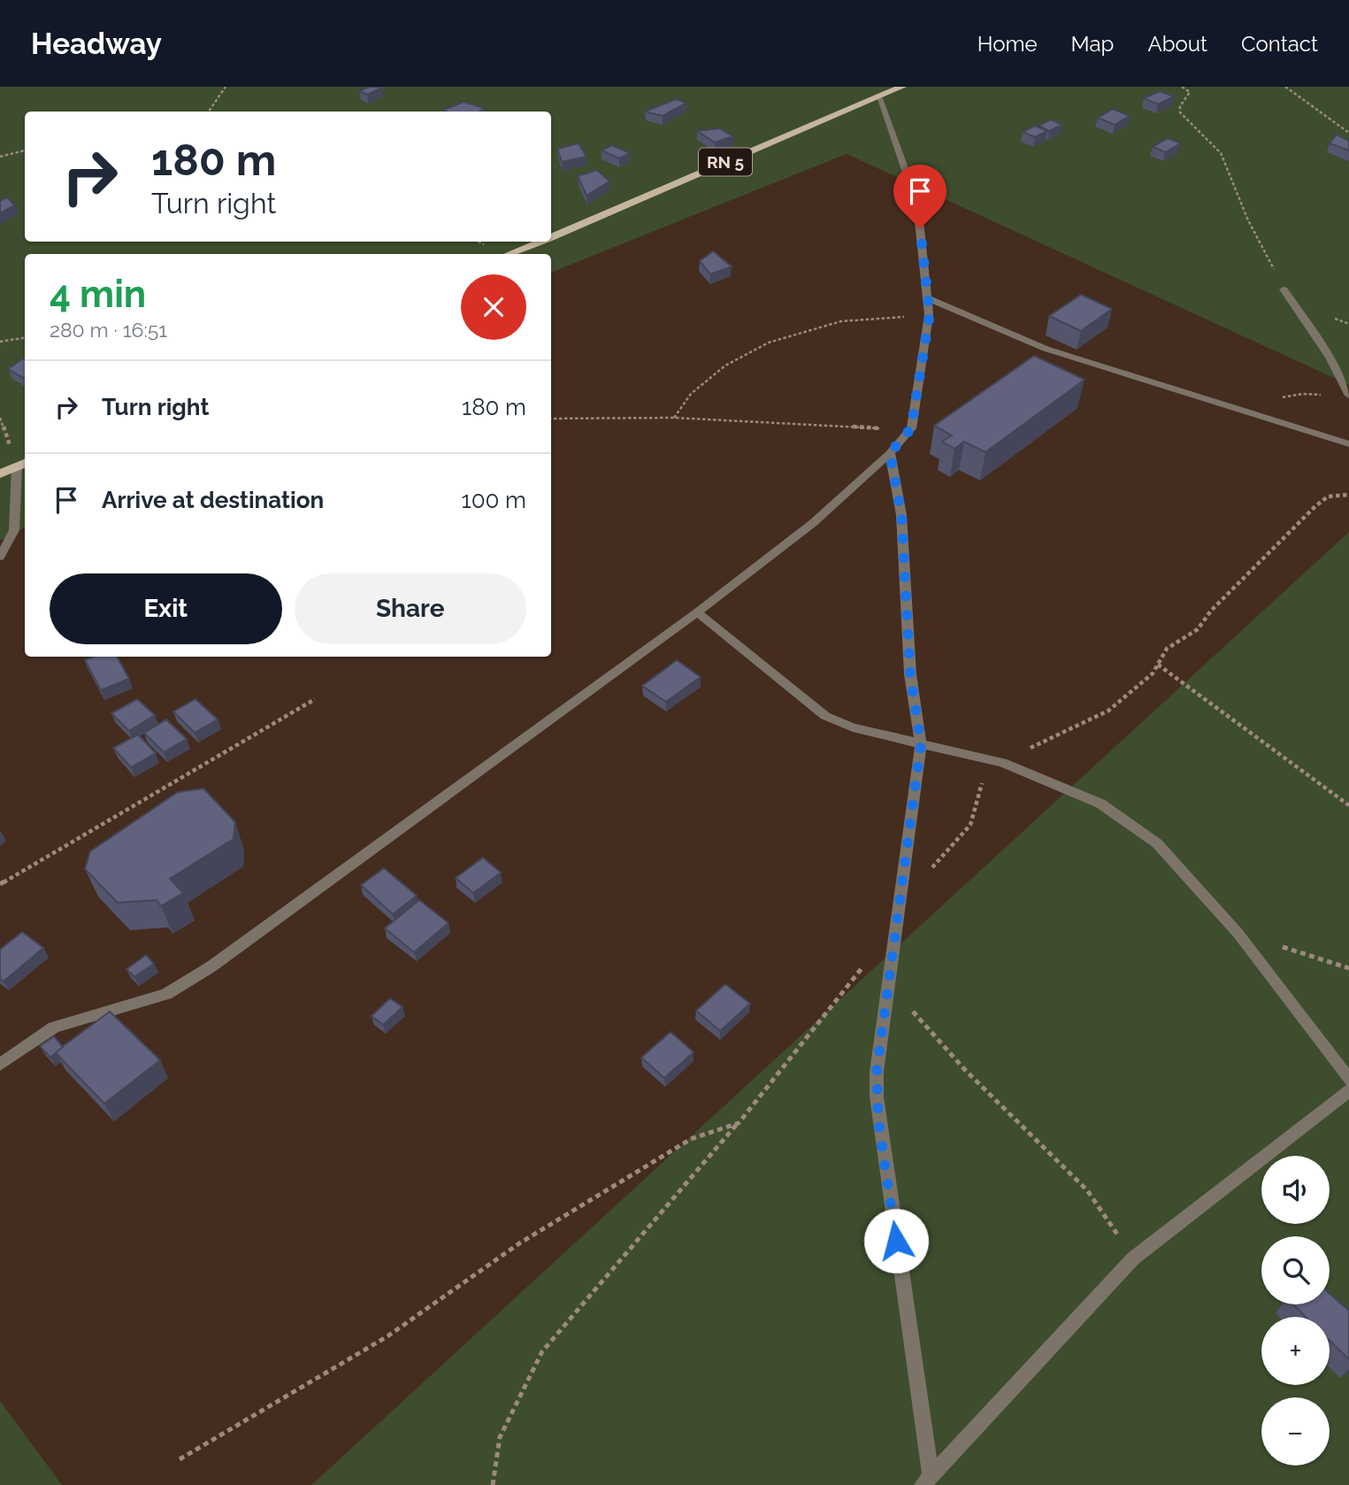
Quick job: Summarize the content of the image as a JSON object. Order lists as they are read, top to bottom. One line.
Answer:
{"streets":{"main road":["RN 5"]},"page":{"header":"Headway","nav":["Home","Map","About","Contact"],"turn":["180 m","Turn right"],"heading":["4 min","280 m · 16:51"],"list":[{"name":"Turn right","value":"180 m"},{"name":"Arrive at destination","value":"100 m"}],"buttons":["Exit","Share"],"map_buttons":["+","−"]}}
